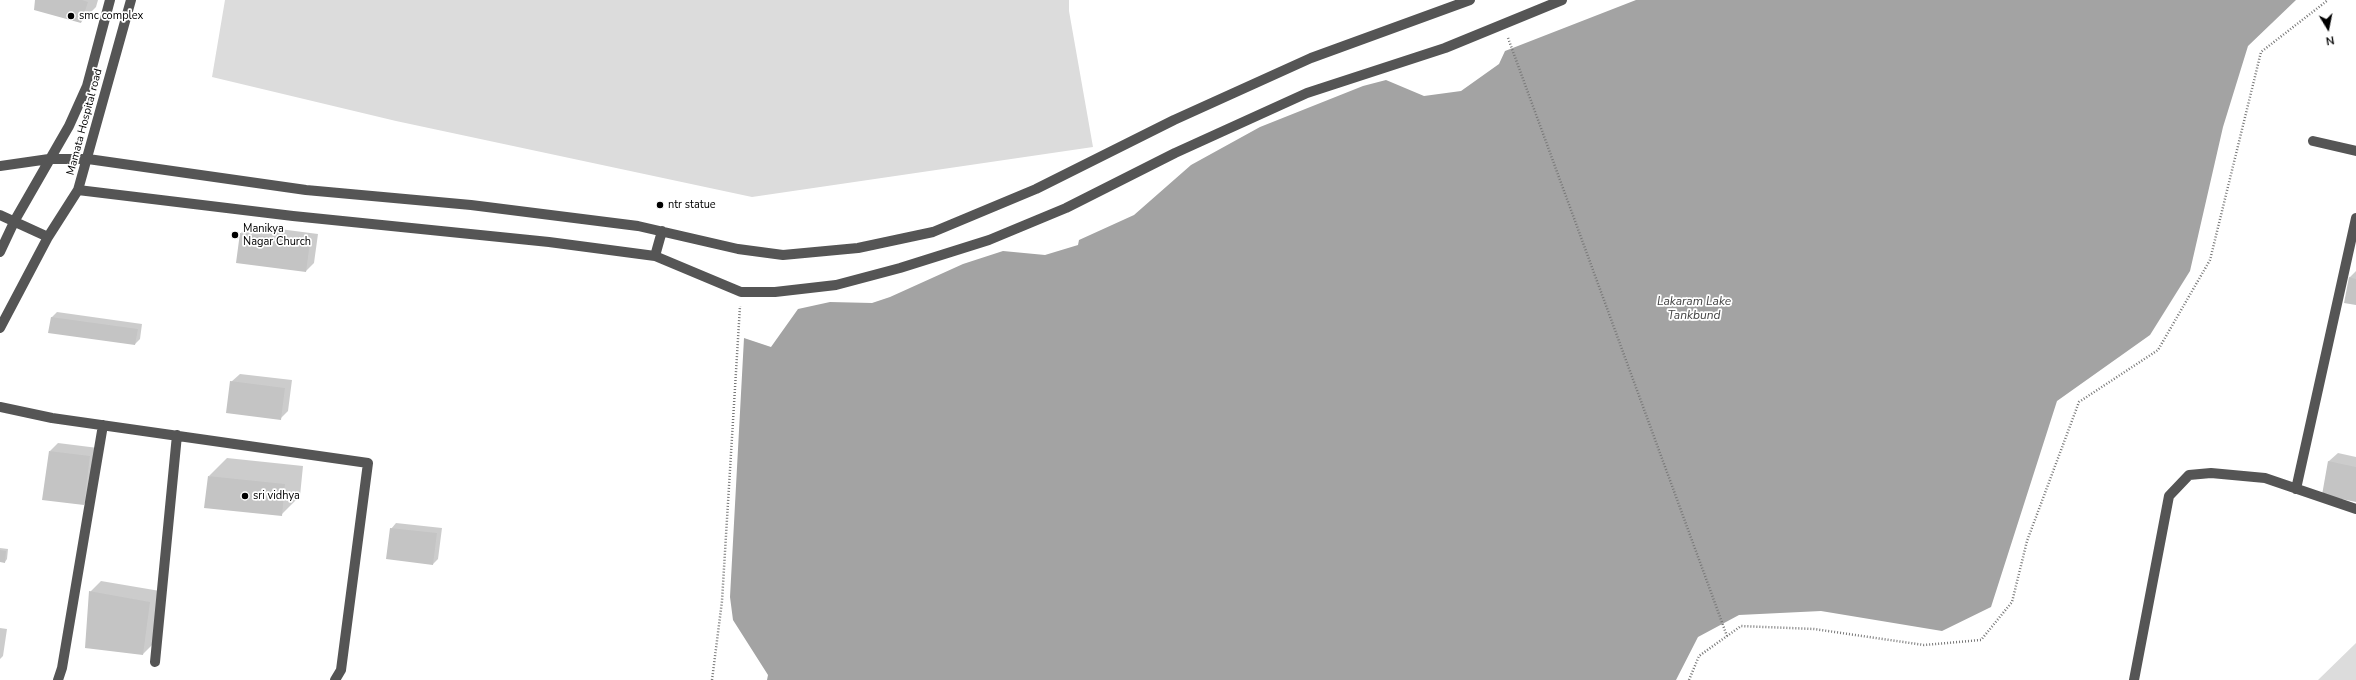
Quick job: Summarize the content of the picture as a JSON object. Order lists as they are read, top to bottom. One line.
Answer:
{"streets":{"street":["Mamata Hospital road"]},"water":["Lakaram Lake Tankbund"],"places":["smc complex","ntr statue","Manikya Nagar Church","sri vidhya"],"north":"bottom"}
